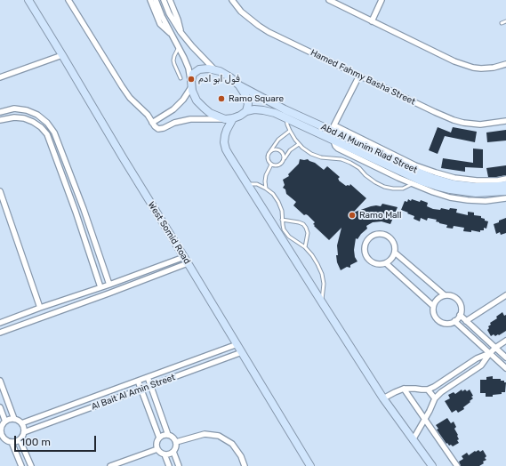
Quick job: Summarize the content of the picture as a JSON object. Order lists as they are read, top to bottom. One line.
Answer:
{"streets":{"street":["Hamed Fahmy Basha Street","Abd Al Munim Riad Street","West Somid Road","Al Bait Al Amin Street"]},"crossings":[["West Somid Road","Al Bait Al Amin Street"]],"places":["فول ابو ادم","Ramo Square","Ramo Mall"],"scale_bar":"100 m"}
